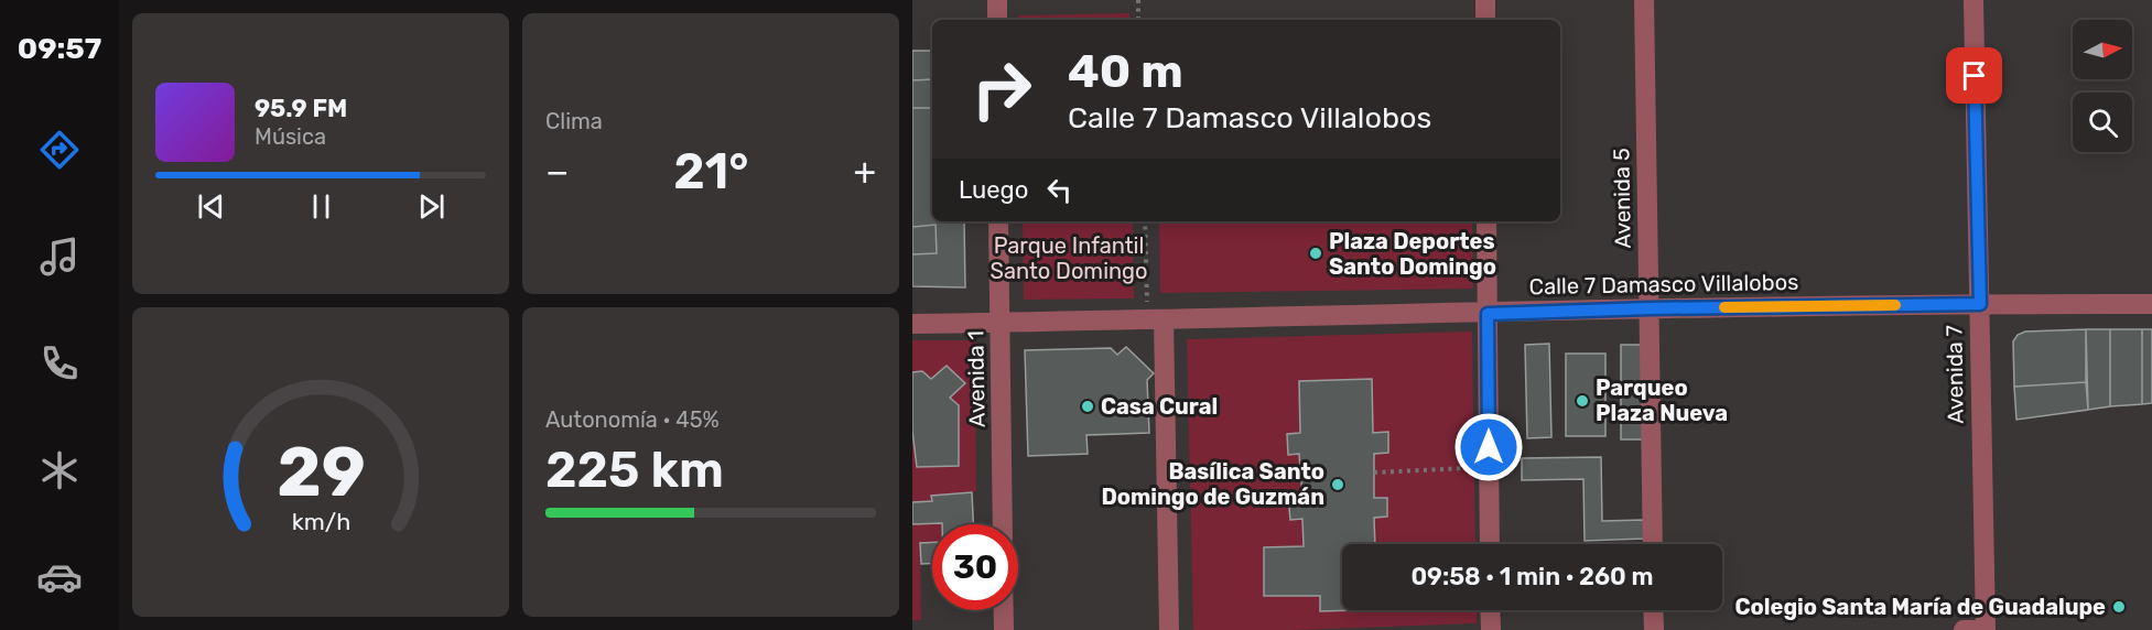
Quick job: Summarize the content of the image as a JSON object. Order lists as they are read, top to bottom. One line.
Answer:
{"streets":{"street":["Avenida 5","Calle 7 Damasco Villalobos","Avenida 7","Avenida 1"]},"crossings":[["Avenida 5","Calle 7 Damasco Villalobos"],["Calle 7 Damasco Villalobos","Avenida 7"],["Calle 7 Damasco Villalobos","Avenida 1"]],"parks":["Parque Infantil Santo Domingo"],"places":["Plaza Deportes Santo Domingo","Parqueo Plaza Nueva","Casa Cural","Basílica Santo Domingo de Guzmán","Colegio Santa María de Guadalupe"],"north":"right","page":{"tabs":"09:57","tile":["Clima",["Autonomía · 45%","225 km"]],"turn":["40 m","Calle 7 Damasco Villalobos"],"song":["95.9 FM","Música"],"heat":["−","21°","+"],"then":"Luego","limit":"30","trip":"09:58 · 1 min · 260 m","gauge":["29","km/h"]}}
